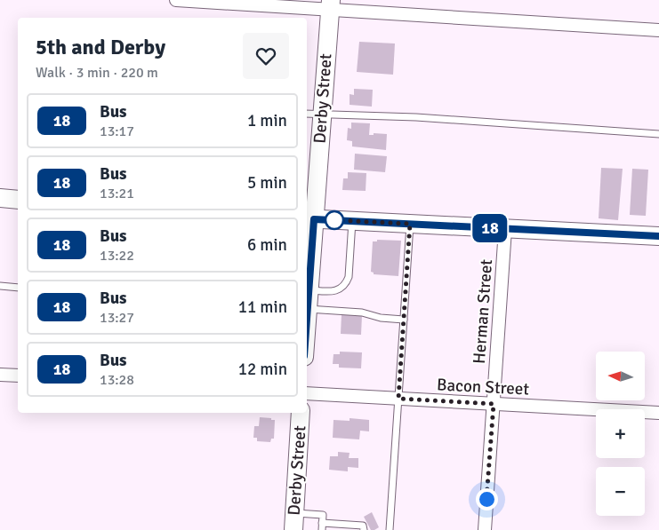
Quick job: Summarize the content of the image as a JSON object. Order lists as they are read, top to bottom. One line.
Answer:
{"streets":{"main road":["Derby Street"],"street":["Herman Street","Bacon Street"]},"crossings":[["Herman Street","Bacon Street"]],"lines":["bus line 18"],"north":"left","page":{"on_map":"18","heading":["5th and Derby","Walk · 3 min · 220 m"],"list":[{"mark":"18","name":"Bus","note":"13:17","value":"1 min"},{"mark":"18","name":"Bus","note":"13:21","value":"5 min"},{"mark":"18","name":"Bus","note":"13:22","value":"6 min"},{"mark":"18","name":"Bus","note":"13:27","value":"11 min"},{"mark":"18","name":"Bus","note":"13:28","value":"12 min"}],"map_buttons":["+","−"]}}
